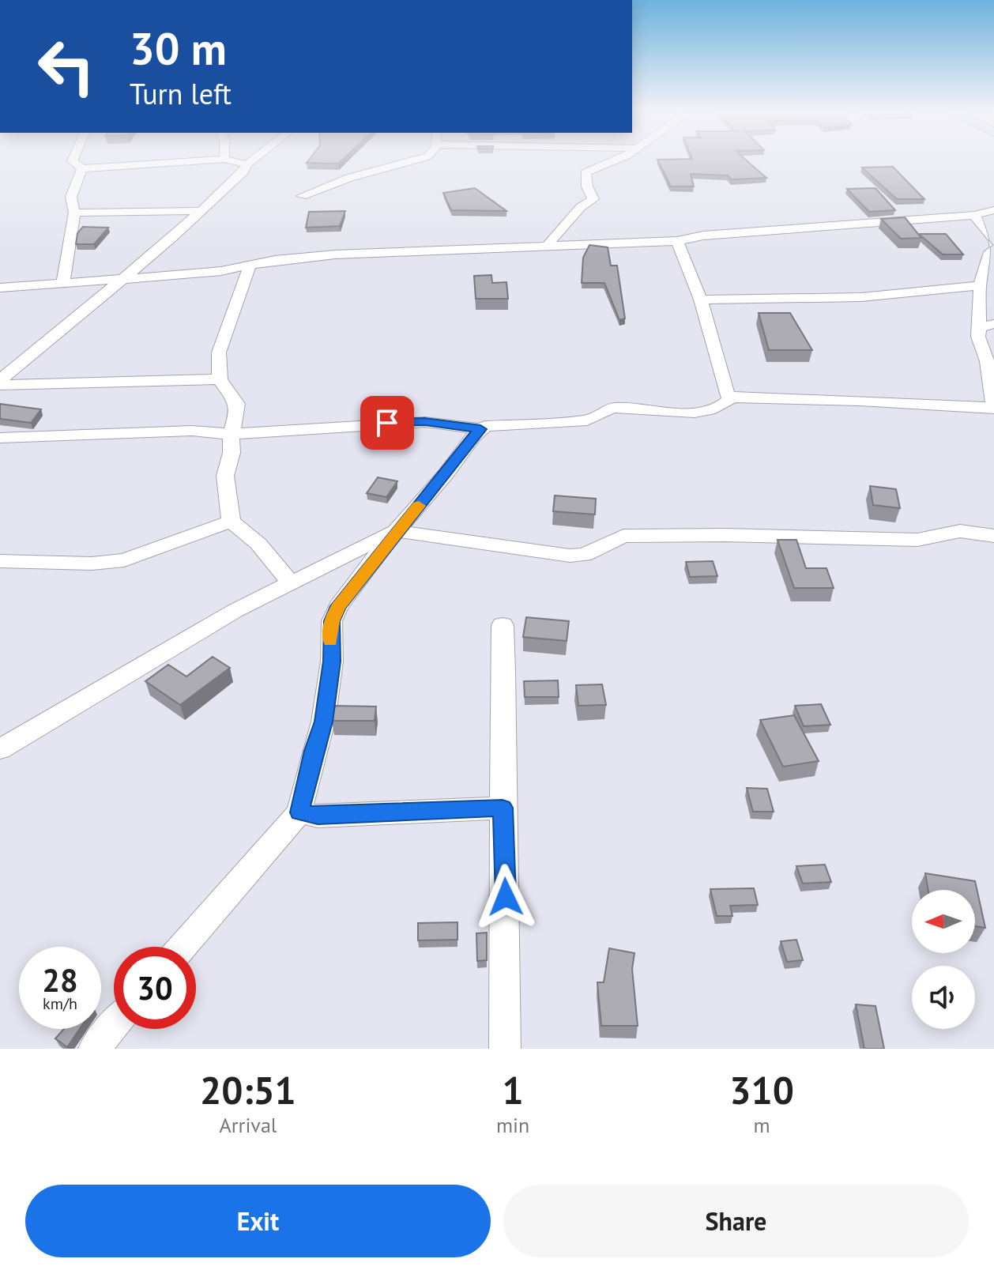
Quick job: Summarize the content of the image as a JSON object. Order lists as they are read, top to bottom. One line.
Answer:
{"north":"left","page":{"turn":["30 m","Turn left"],"speed":"28 km/h","limit":"30","eta":["20:51","Arrival","1","min","310","m"],"buttons":["Exit","Share"]}}
